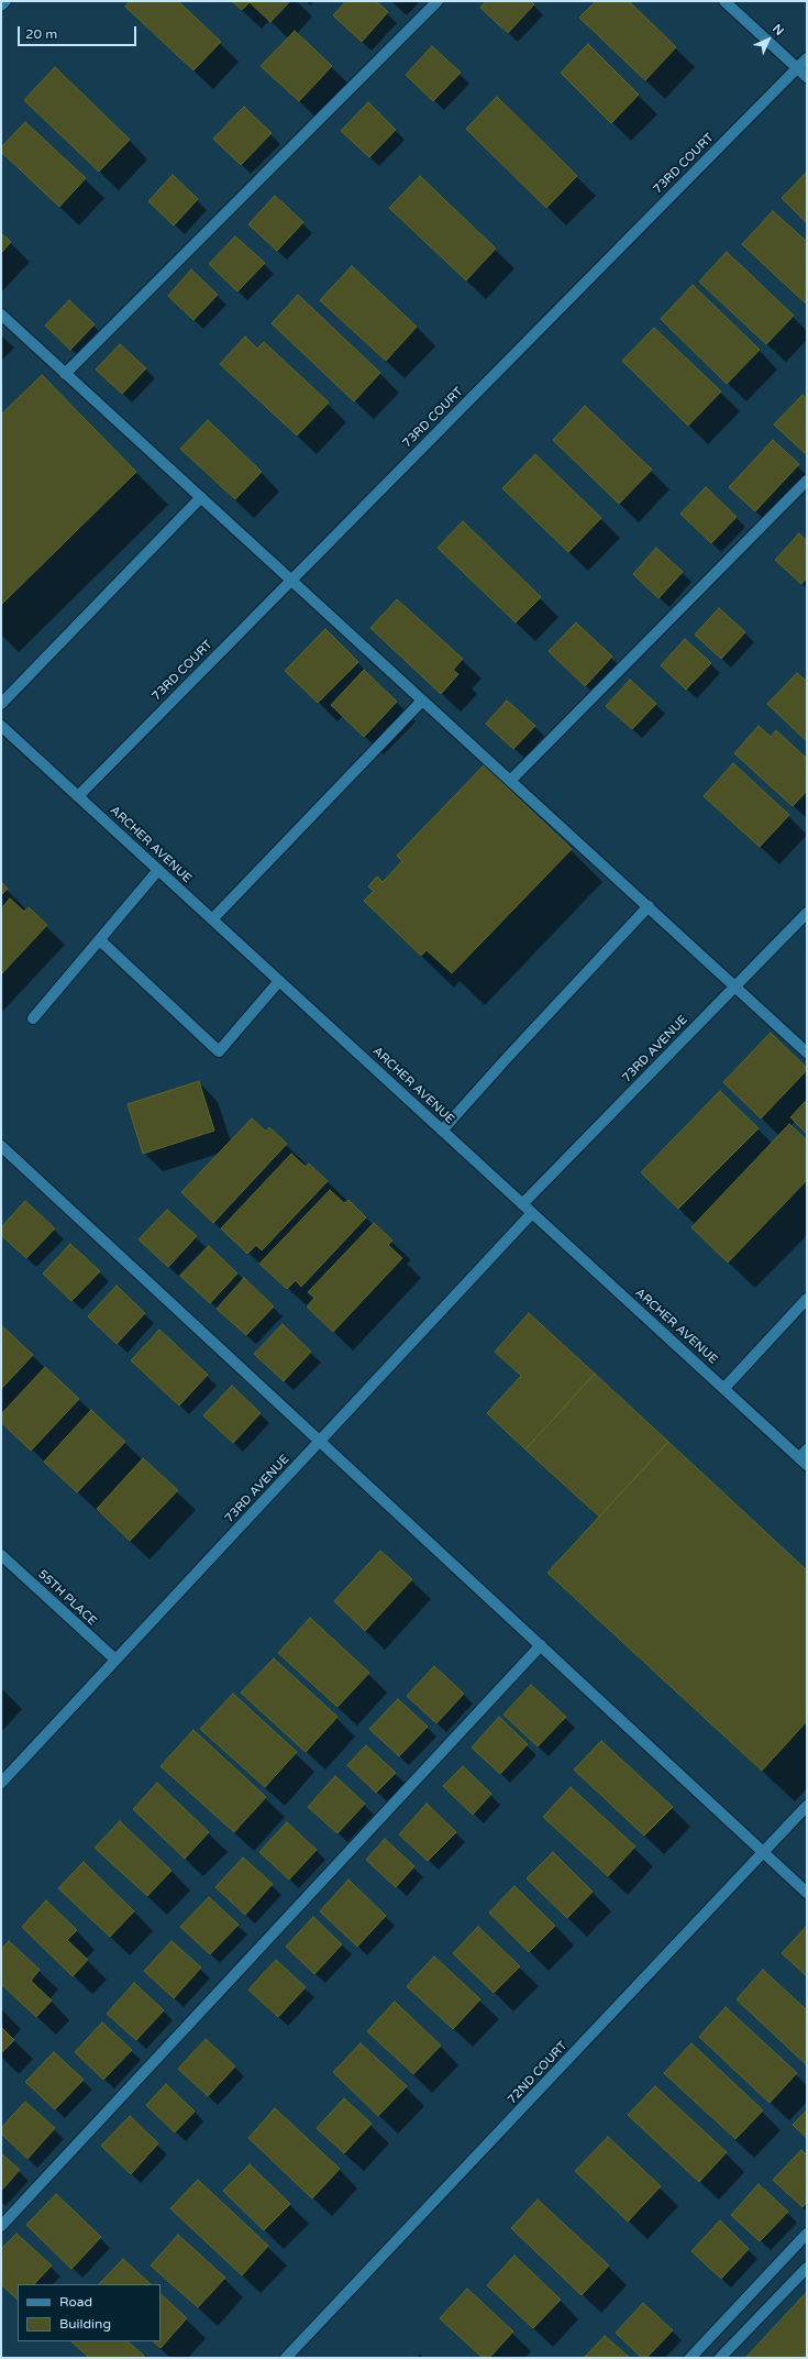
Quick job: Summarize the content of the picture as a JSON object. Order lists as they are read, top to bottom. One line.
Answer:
{"streets":{"street":["73RD COURT","ARCHER AVENUE","73RD AVENUE","55TH PLACE","72ND COURT"]},"crossings":[["73RD COURT","ARCHER AVENUE"],["ARCHER AVENUE","73RD AVENUE"],["73RD AVENUE","55TH PLACE"]],"legend":["Road","Building"],"scale_bar":"20 m","north":"top right"}
